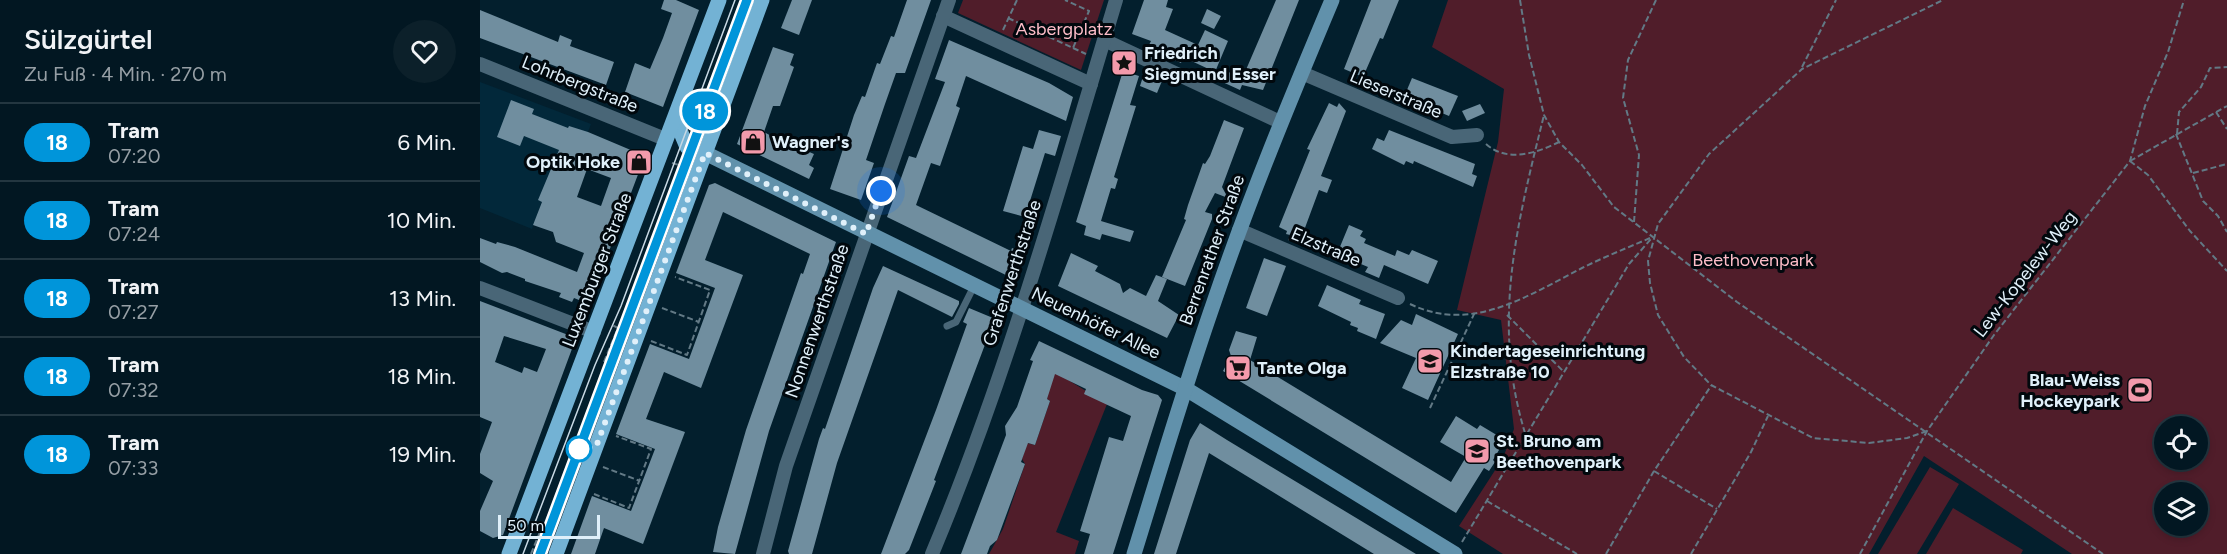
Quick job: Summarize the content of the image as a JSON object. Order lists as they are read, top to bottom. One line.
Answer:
{"streets":{"main road":["Luxemburger Straße"],"street":["Lohrbergstraße","Lieserstraße","Elzstraße","Berrenrather Straße","Grafenwerthstraße","Nonnenwerthstraße","Neuenhöfer Allee"],"path":["Lew-Kopelew-Weg"]},"crossings":[["Lohrbergstraße","Luxemburger Straße"],["Lieserstraße","Berrenrather Straße"],["Elzstraße","Berrenrather Straße"],["Berrenrather Straße","Neuenhöfer Allee"],["Grafenwerthstraße","Neuenhöfer Allee"],["Nonnenwerthstraße","Neuenhöfer Allee"]],"parks":["Asbergplatz","Beethovenpark"],"places":{"place":["Friedrich Siegmund Esser"],"shop":["Wagner's","Optik Hoke"],"school or university":["Kindertageseinrichtung Elzstraße 10","St. Bruno am Beethovenpark"],"supermarket":["Tante Olga"],"sports":["Blau-Weiss Hockeypark"]},"lines":["tram line 18"],"scale_bar":"50 m","page":{"heading":["Sülzgürtel","Zu Fuß · 4 Min. · 270 m"],"on_map":"18","list":[{"mark":"18","name":"Tram","note":"07:20","value":"6 Min."},{"mark":"18","name":"Tram","note":"07:24","value":"10 Min."},{"mark":"18","name":"Tram","note":"07:27","value":"13 Min."},{"mark":"18","name":"Tram","note":"07:32","value":"18 Min."},{"mark":"18","name":"Tram","note":"07:33","value":"19 Min."}],"scale":"50 m"}}
